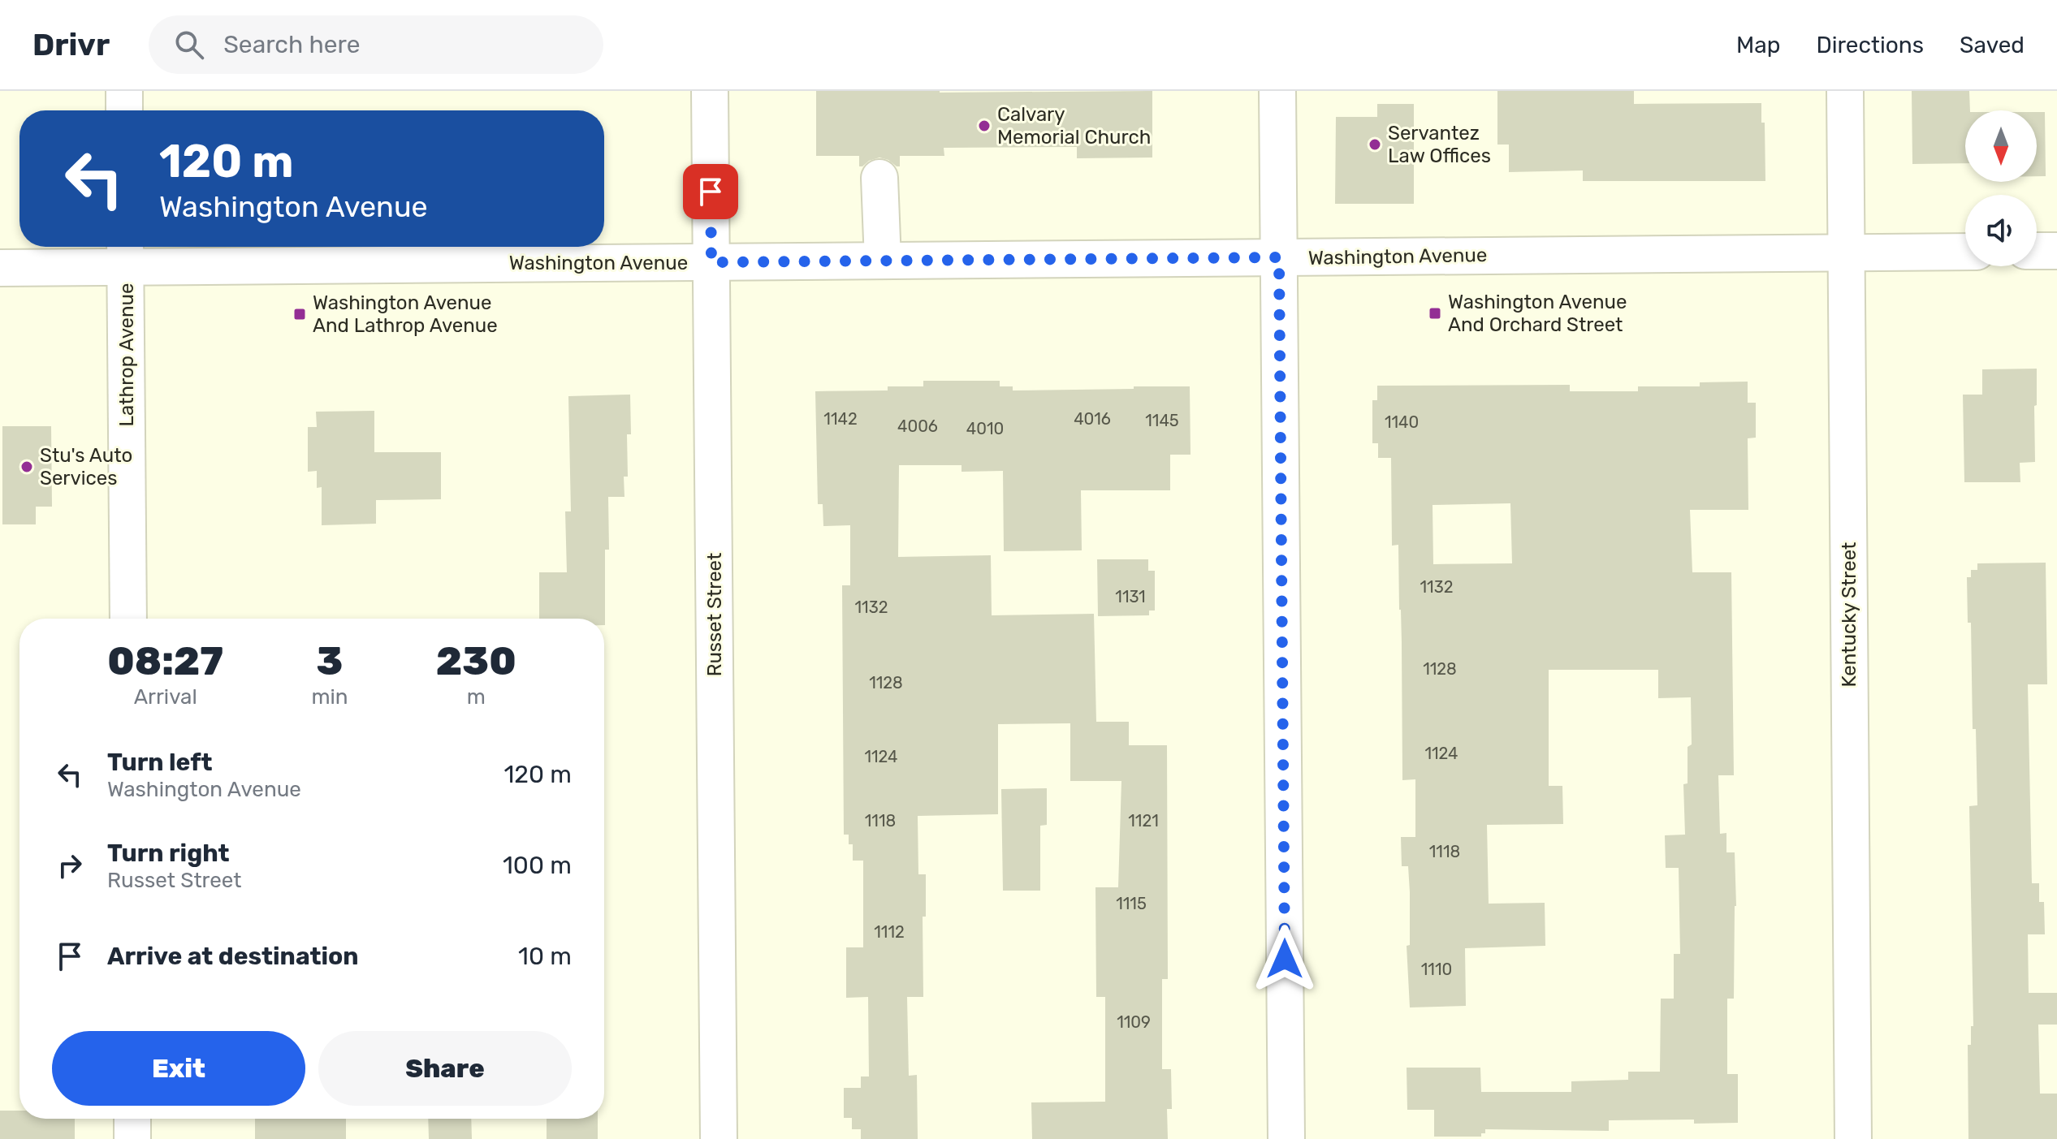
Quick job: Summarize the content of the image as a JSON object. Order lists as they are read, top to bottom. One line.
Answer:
{"streets":{"street":["Washington Avenue","Lathrop Avenue","Russet Street","Kentucky Street"]},"crossings":[["Washington Avenue","Lathrop Avenue"],["Washington Avenue","Russet Street"],["Washington Avenue","Kentucky Street"]],"places":{"other":["Calvary Memorial Church","Servantez Law Offices","Stu's Auto Services"],"transit":["Washington Avenue And Orchard Street","Washington Avenue And Lathrop Avenue"]},"house_numbers":["1142","4016","1145","1140","4006","4010","1132","1131","1132","1128","1128","1124","1124","1118","1121","1118","1115","1112","1110","1109"],"north":"bottom","page":{"header":"Drivr","search":"Search here","nav":["Map","Directions","Saved"],"turn":["120 m","Washington Avenue"],"eta":["08:27","Arrival","3","min","230","m"],"list":[{"name":"Turn left","note":"Washington Avenue","value":"120 m"},{"name":"Turn right","note":"Russet Street","value":"100 m"},{"name":"Arrive at destination","value":"10 m"}],"buttons":["Exit","Share"]}}
